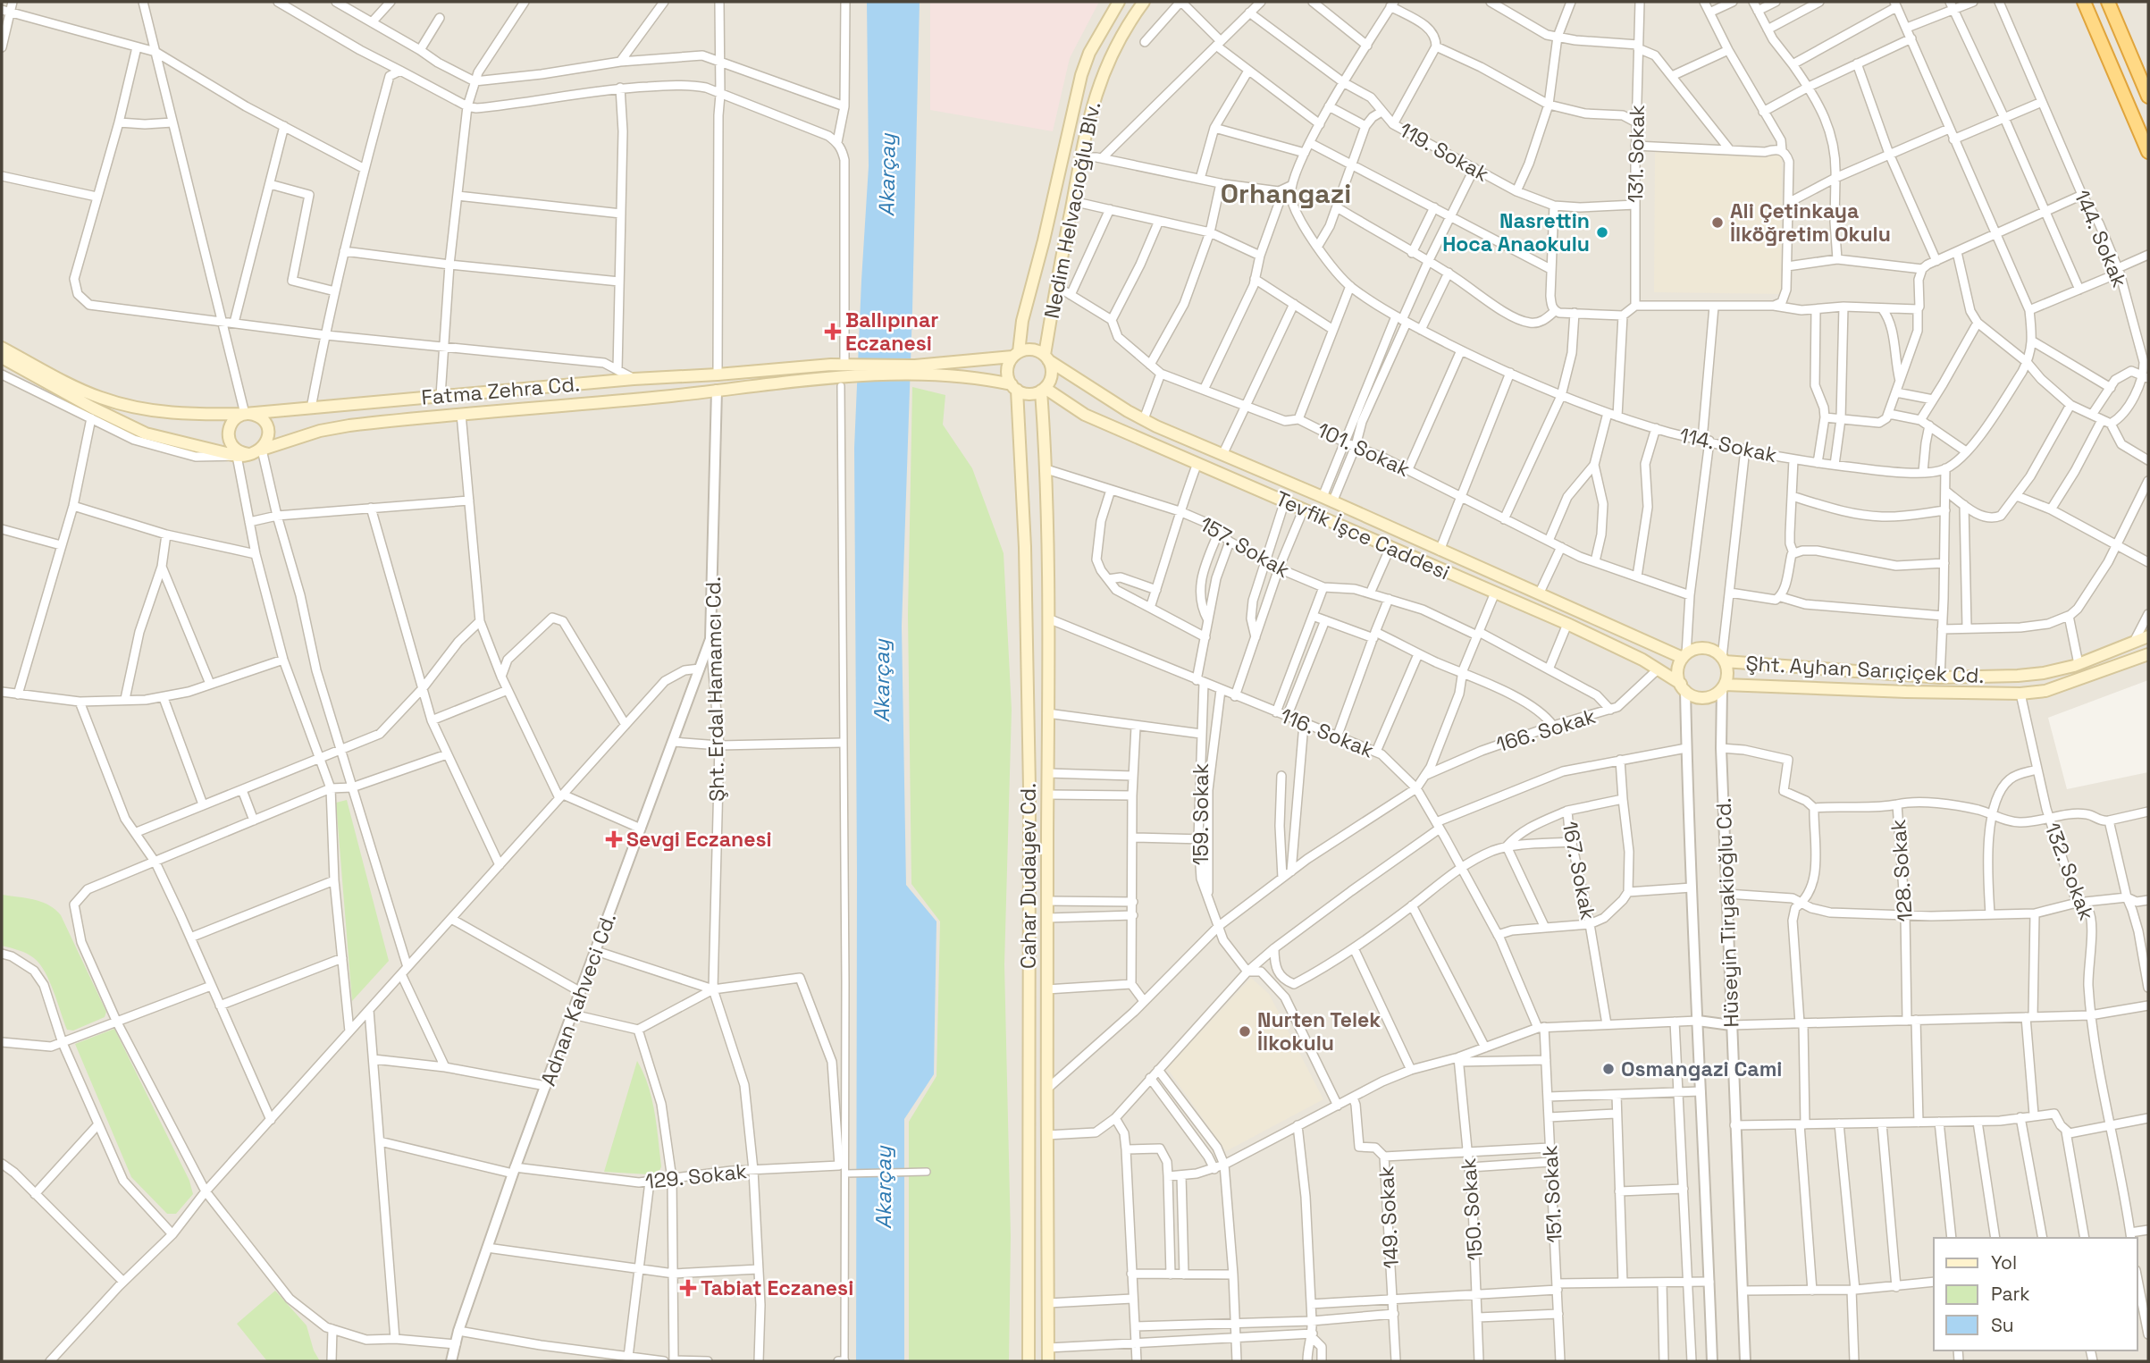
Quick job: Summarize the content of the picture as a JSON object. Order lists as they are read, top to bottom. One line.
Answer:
{"streets":{"main road":["Nedim Helvacıoğlu Blv.","Fatma Zehra Cd.","Tevfik İşce Caddesi","Şht. Ayhan Sarıçiçek Cd.","Cahar Dudayev Cd.","Hüseyin Tiryakioğlu Cd."],"street":["119. Sokak","131. Sokak","144. Sokak","114. Sokak","101. Sokak","157. Sokak","Şht. Erdal Hamamcı Cd.","166. Sokak","116. Sokak","159. Sokak","167. Sokak","128. Sokak","132. Sokak","Adnan Kahveci Cd.","129. Sokak","151. Sokak","150. Sokak","149. Sokak"]},"crossings":[["119. Sokak","131. Sokak"],["Nedim Helvacıoğlu Blv.","Fatma Zehra Cd."],["Nedim Helvacıoğlu Blv.","101. Sokak"],["Nedim Helvacıoğlu Blv.","Tevfik İşce Caddesi"],["Nedim Helvacıoğlu Blv.","Cahar Dudayev Cd."],["Fatma Zehra Cd.","Tevfik İşce Caddesi"],["Fatma Zehra Cd.","Şht. Erdal Hamamcı Cd."],["Fatma Zehra Cd.","Cahar Dudayev Cd."],["114. Sokak","Hüseyin Tiryakioğlu Cd."],["101. Sokak","Hüseyin Tiryakioğlu Cd."],["Tevfik İşce Caddesi","Şht. Ayhan Sarıçiçek Cd."],["Tevfik İşce Caddesi","166. Sokak"],["Tevfik İşce Caddesi","Cahar Dudayev Cd."],["Tevfik İşce Caddesi","Hüseyin Tiryakioğlu Cd."],["157. Sokak","166. Sokak"],["157. Sokak","159. Sokak"],["157. Sokak","Cahar Dudayev Cd."],["Şht. Ayhan Sarıçiçek Cd.","132. Sokak"],["Şht. Ayhan Sarıçiçek Cd.","Hüseyin Tiryakioğlu Cd."],["Şht. Erdal Hamamcı Cd.","Adnan Kahveci Cd."],["Şht. Erdal Hamamcı Cd.","129. Sokak"],["116. Sokak","159. Sokak"],["116. Sokak","Cahar Dudayev Cd."],["116. Sokak","151. Sokak"],["Adnan Kahveci Cd.","129. Sokak"],["151. Sokak","149. Sokak"],["150. Sokak","149. Sokak"]],"districts":["Orhangazi"],"water":["Akarçay"],"places":{"other":["Ali Çetinkaya İlköğretim Okulu","Nasrettin Hoca Anaokulu","Nurten Telek İlkokulu","Osmangazi Cami"],"health":["Ballıpınar Eczanesi","Sevgi Eczanesi","Tabiat Eczanesi"]},"legend":["Yol","Park","Su"]}
